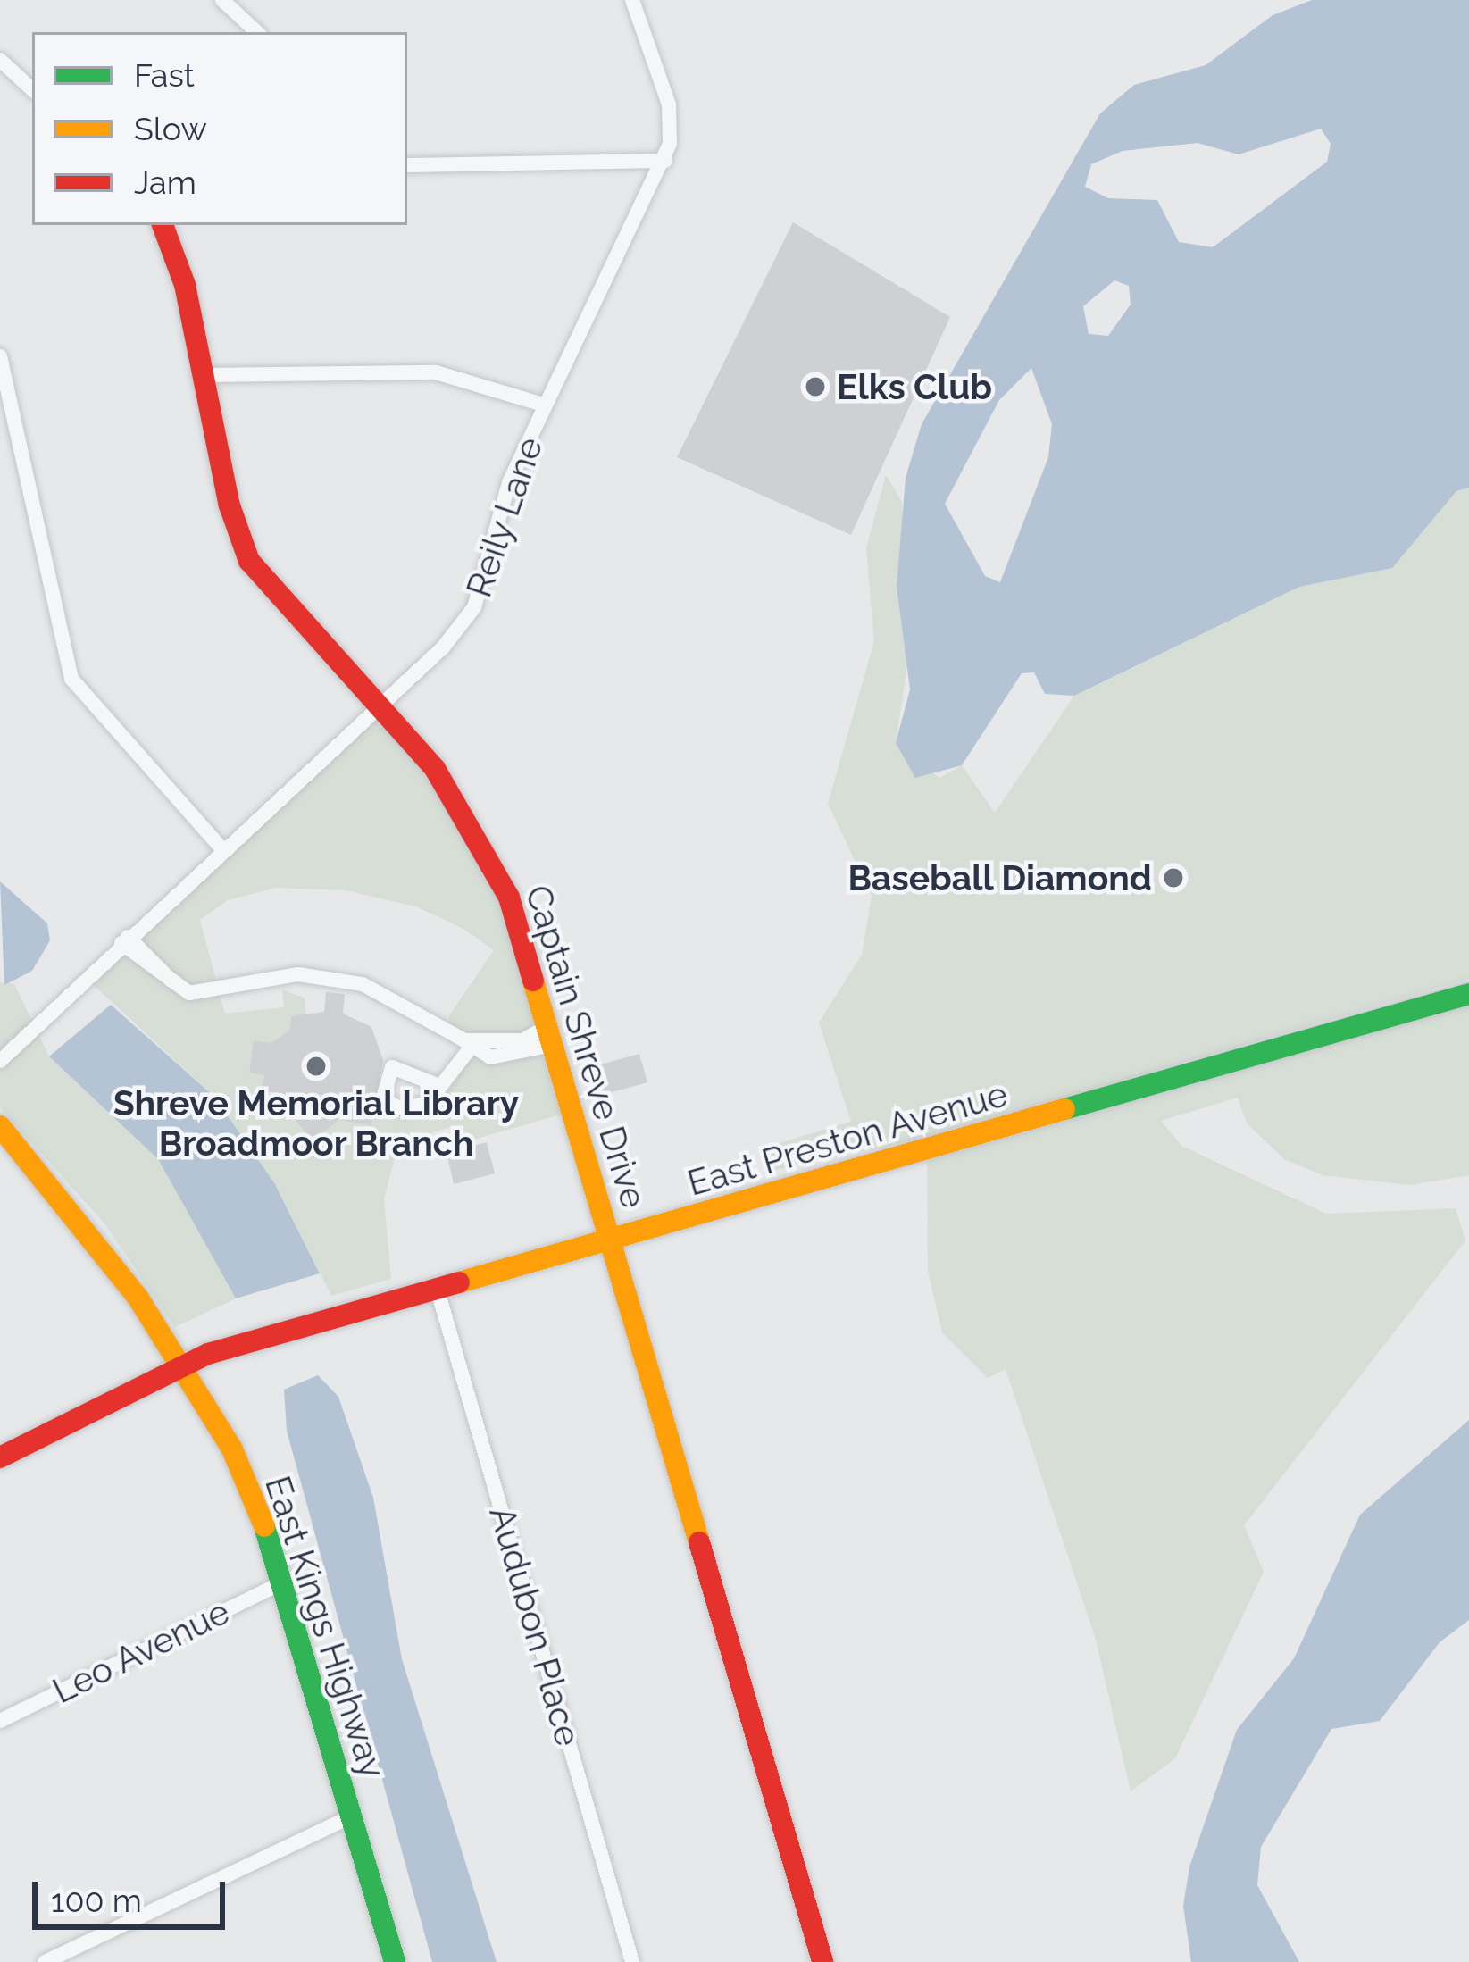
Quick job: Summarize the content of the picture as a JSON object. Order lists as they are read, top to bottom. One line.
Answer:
{"streets":{"street":["Reily Lane","Captain Shreve Drive","East Preston Avenue","Audubon Place","East Kings Highway","Leo Avenue"]},"crossings":[["Reily Lane","Captain Shreve Drive"],["Captain Shreve Drive","East Preston Avenue"],["East Preston Avenue","Audubon Place"],["East Preston Avenue","East Kings Highway"],["East Kings Highway","Leo Avenue"]],"places":["Elks Club","Baseball Diamond","Shreve Memorial Library Broadmoor Branch"],"legend":["Fast","Slow","Jam"],"scale_bar":"100 m"}
